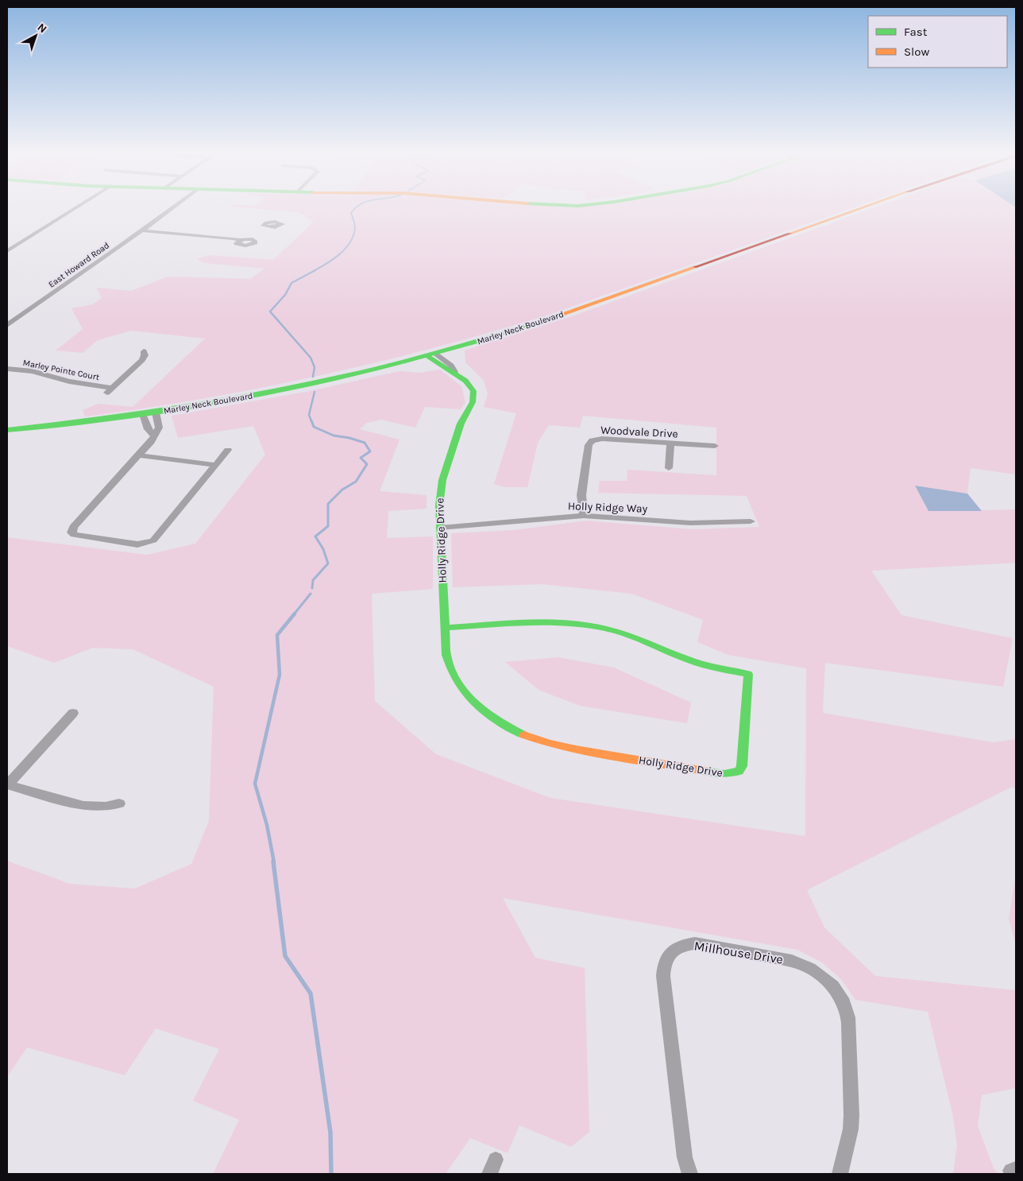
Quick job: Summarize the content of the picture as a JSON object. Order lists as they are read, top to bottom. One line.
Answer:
{"streets":{"street":["East Howard Road","Marley Neck Boulevard","Marley Pointe Court","Woodvale Drive","Holly Ridge Way","Holly Ridge Drive","Millhouse Drive"]},"crossings":[["Marley Neck Boulevard","Holly Ridge Drive"],["Woodvale Drive","Holly Ridge Way"],["Holly Ridge Way","Holly Ridge Drive"]],"legend":["Fast","Slow"],"north":"top right"}
